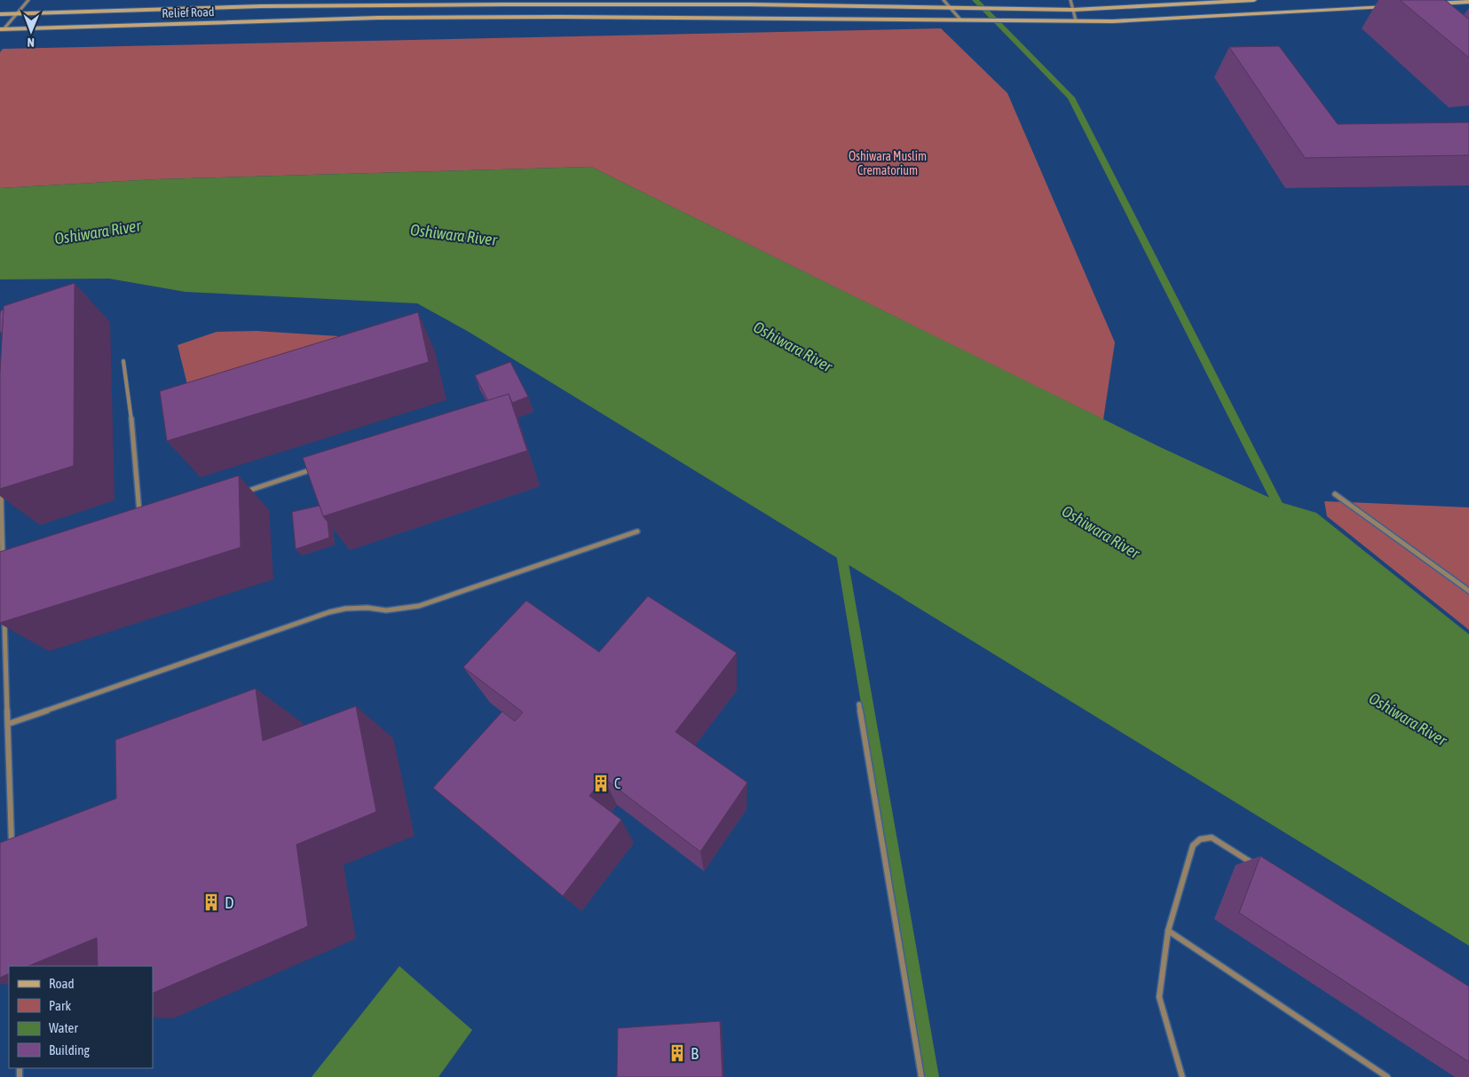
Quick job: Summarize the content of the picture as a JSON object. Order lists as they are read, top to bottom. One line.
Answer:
{"streets":{"street":["Relief Road"]},"water":["Oshiwara River"],"parks":["Oshiwara Muslim Crematorium"],"places":{"building":["C","D","B"]},"legend":["Road","Park","Water","Building"],"north":"bottom"}
